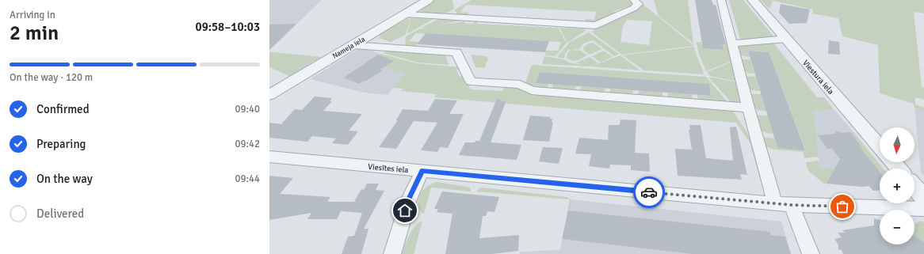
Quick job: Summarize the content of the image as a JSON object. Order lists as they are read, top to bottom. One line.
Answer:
{"streets":{"street":["Nameja iela","Viestura iela","Viesītes iela"]},"north":"bottom","page":{"heading":["2 min","Arriving in","09:58–10:03"],"bar":"On the way · 120 m","list":[["Confirmed","09:40"],["Preparing","09:42"],["On the way","09:44"],"Delivered"],"map_buttons":["+","−"]}}
